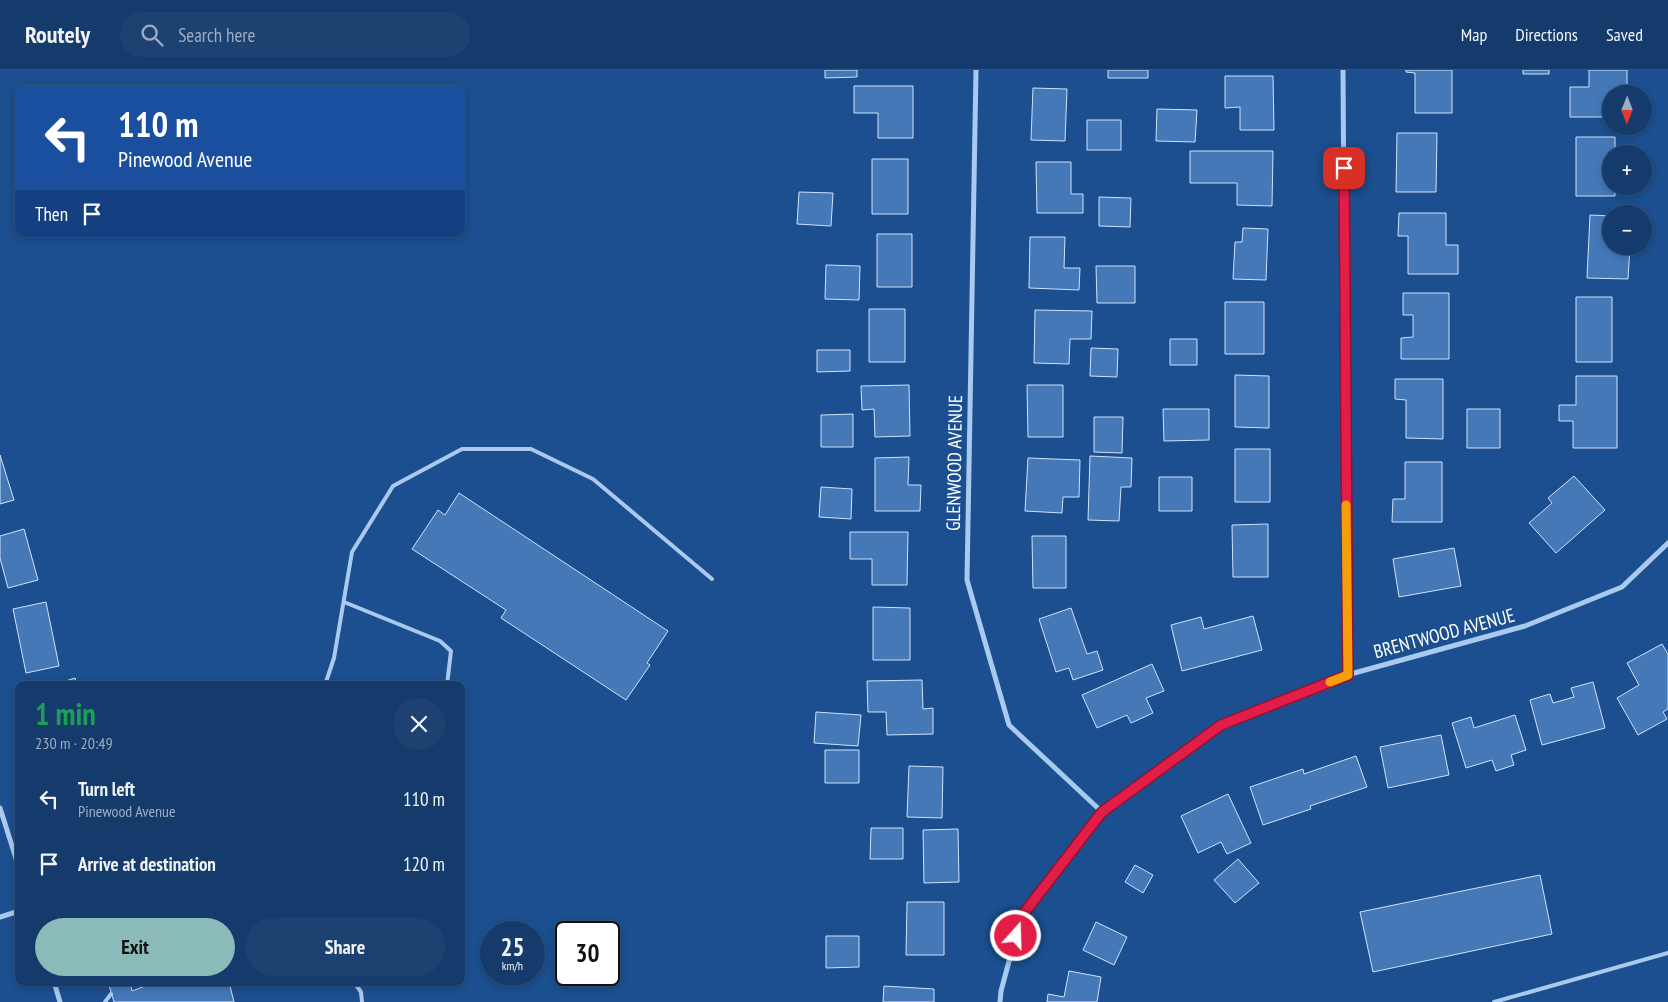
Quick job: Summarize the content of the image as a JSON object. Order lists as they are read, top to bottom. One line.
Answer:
{"streets":{"street":["GLENWOOD AVENUE","BRENTWOOD AVENUE"]},"crossings":[["GLENWOOD AVENUE","BRENTWOOD AVENUE"]],"north":"bottom","page":{"header":"Routely","search":"Search here","nav":["Map","Directions","Saved"],"map_buttons":["+","−"],"turn":["110 m","Pinewood Avenue"],"then":"Then","heading":["1 min","230 m · 20:49"],"list":[{"name":"Turn left","note":"Pinewood Avenue","value":"110 m"},{"name":"Arrive at destination","value":"120 m"}],"buttons":["Exit","Share"],"speed":"25 km/h","limit":"30"}}
